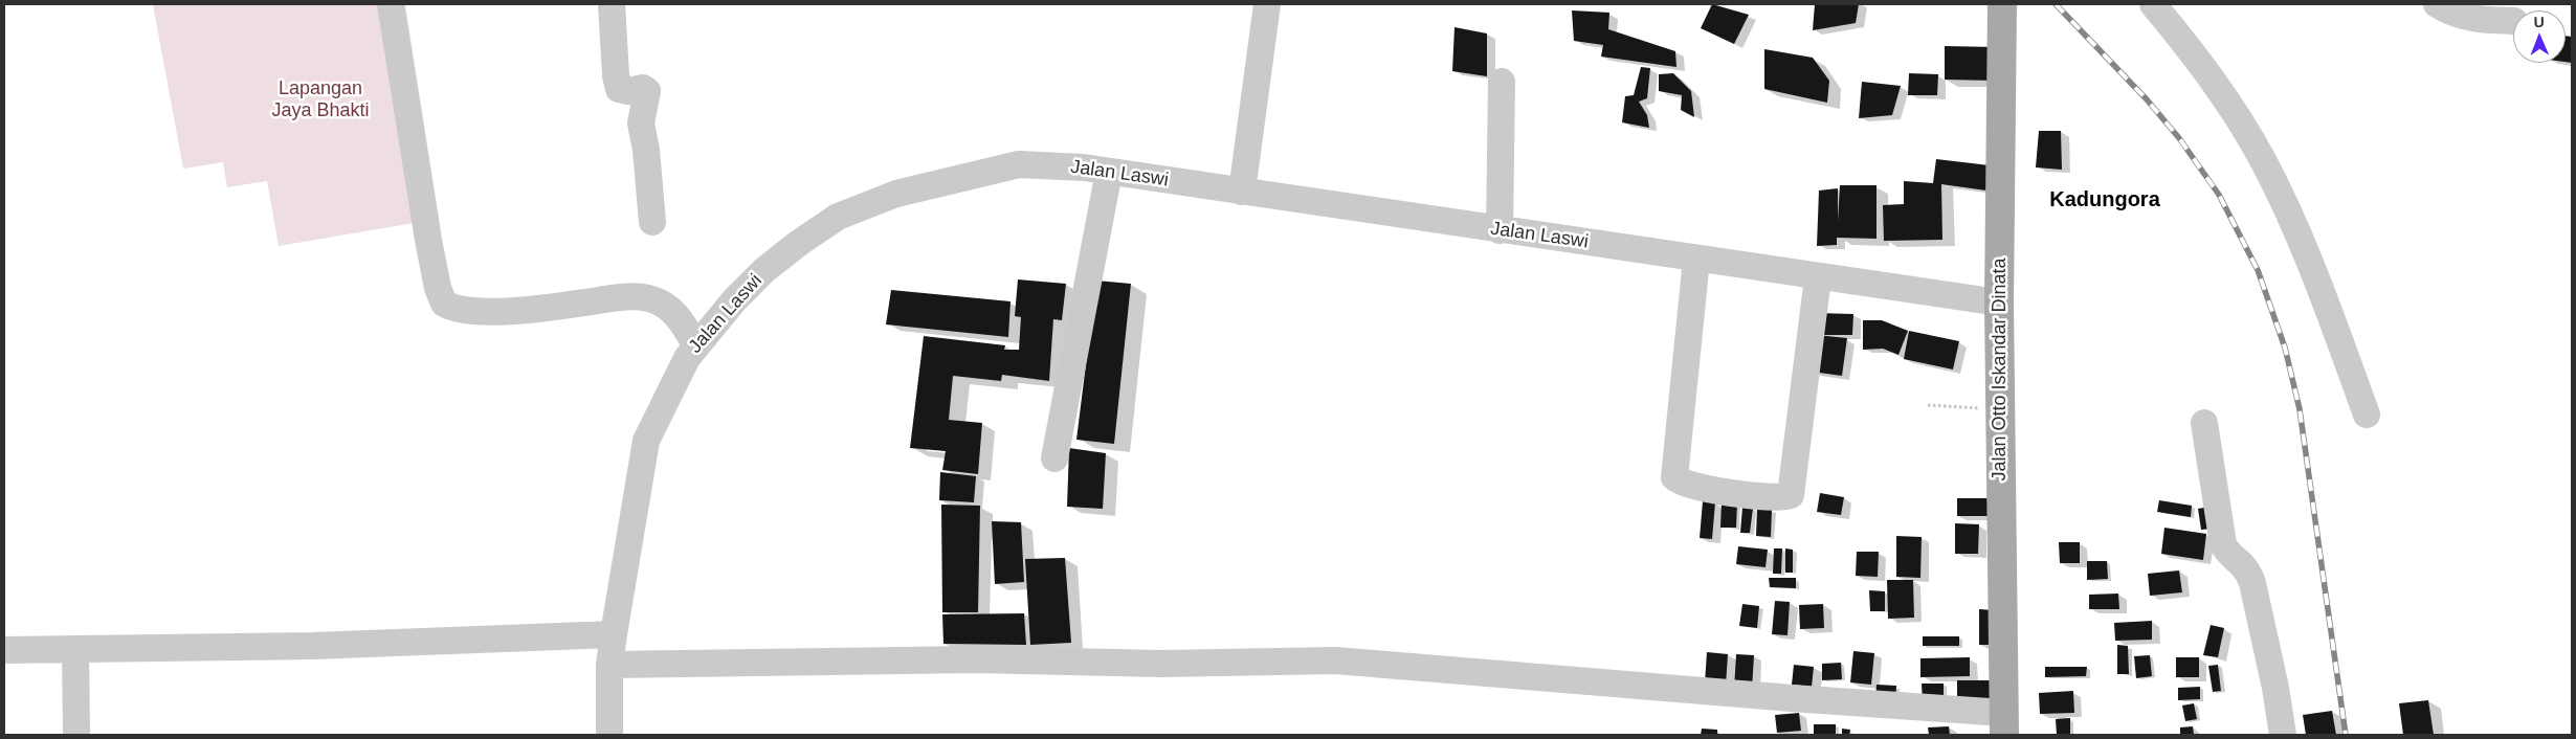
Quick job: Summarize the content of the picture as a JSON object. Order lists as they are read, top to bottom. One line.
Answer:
{"streets":{"main road":["Jalan Otto Iskandar Dinata"],"street":["Jalan Laswi"]},"crossings":[["Jalan Laswi","Jalan Otto Iskandar Dinata"]],"districts":["Kadungora"],"parks":["Lapangan Jaya Bhakti"],"north":"top"}
